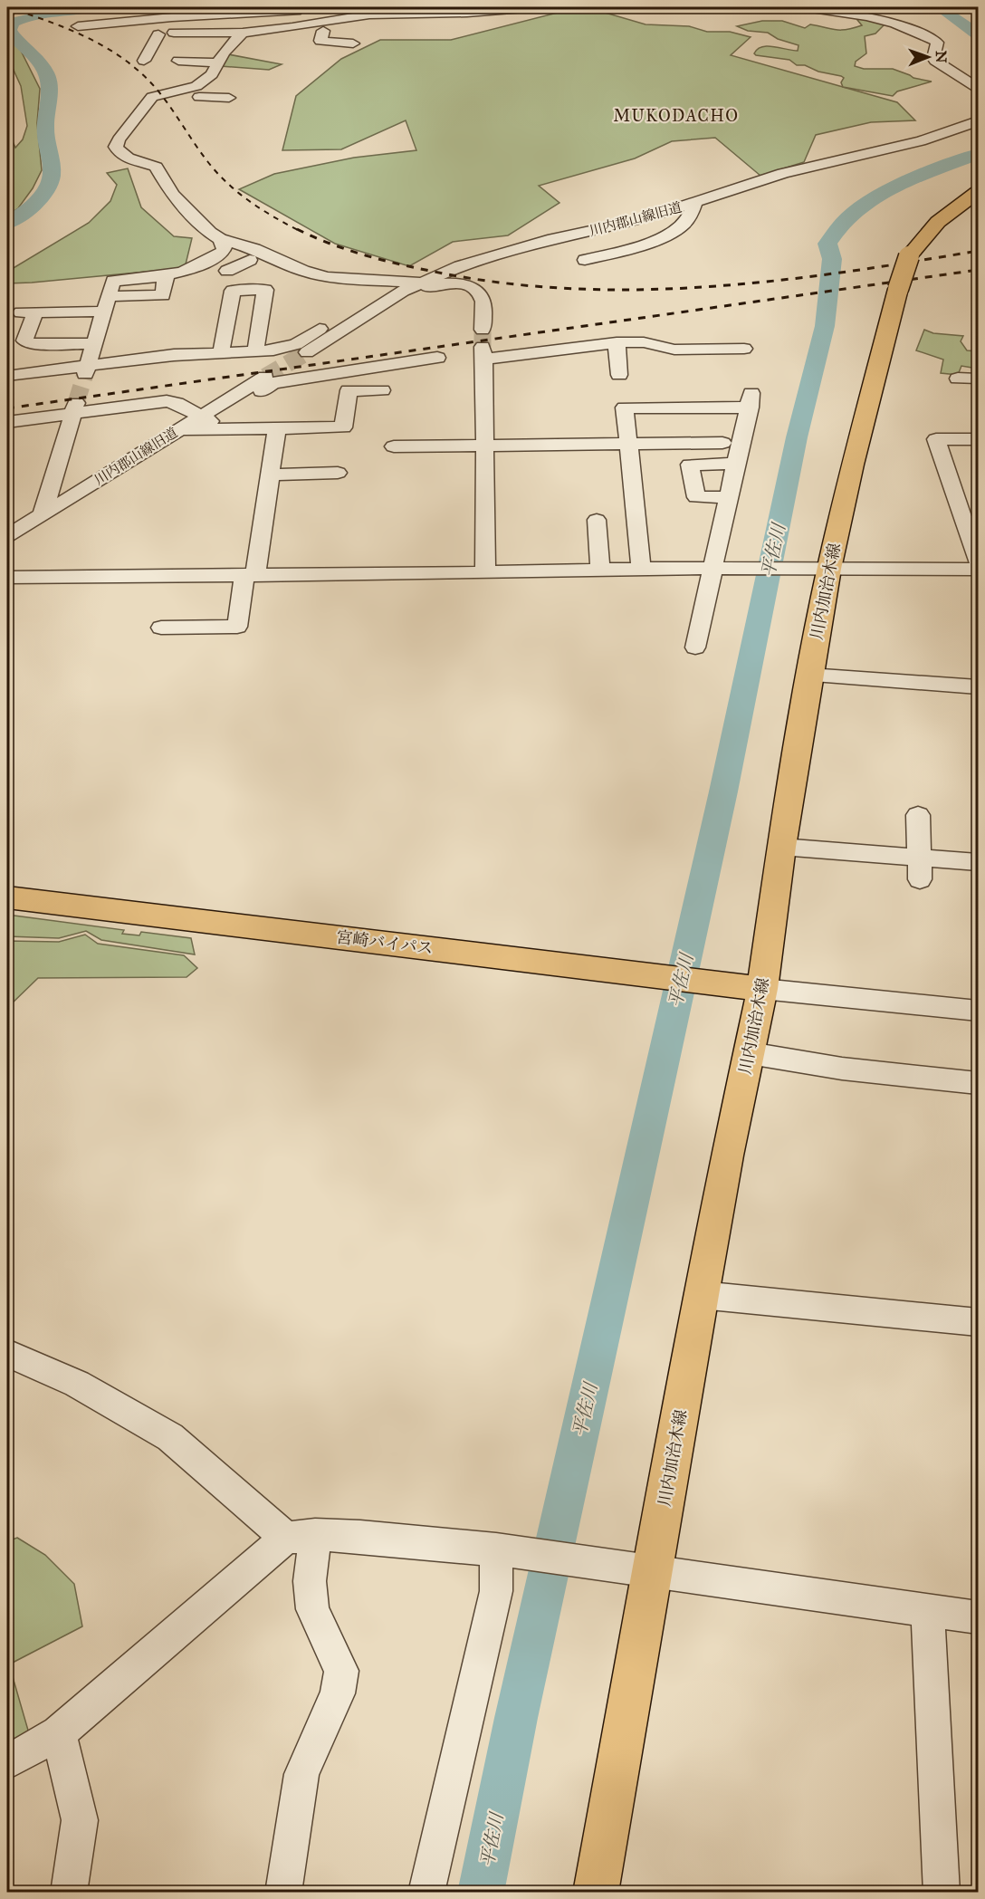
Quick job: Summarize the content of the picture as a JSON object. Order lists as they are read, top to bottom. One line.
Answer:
{"streets":{"main road":["川内加治木線","宮崎バイパス"],"street":["川内郡山線旧道"]},"crossings":[["川内加治木線","宮崎バイパス"]],"districts":["MUKODACHO"],"water":["平佐川"],"north":"right"}
